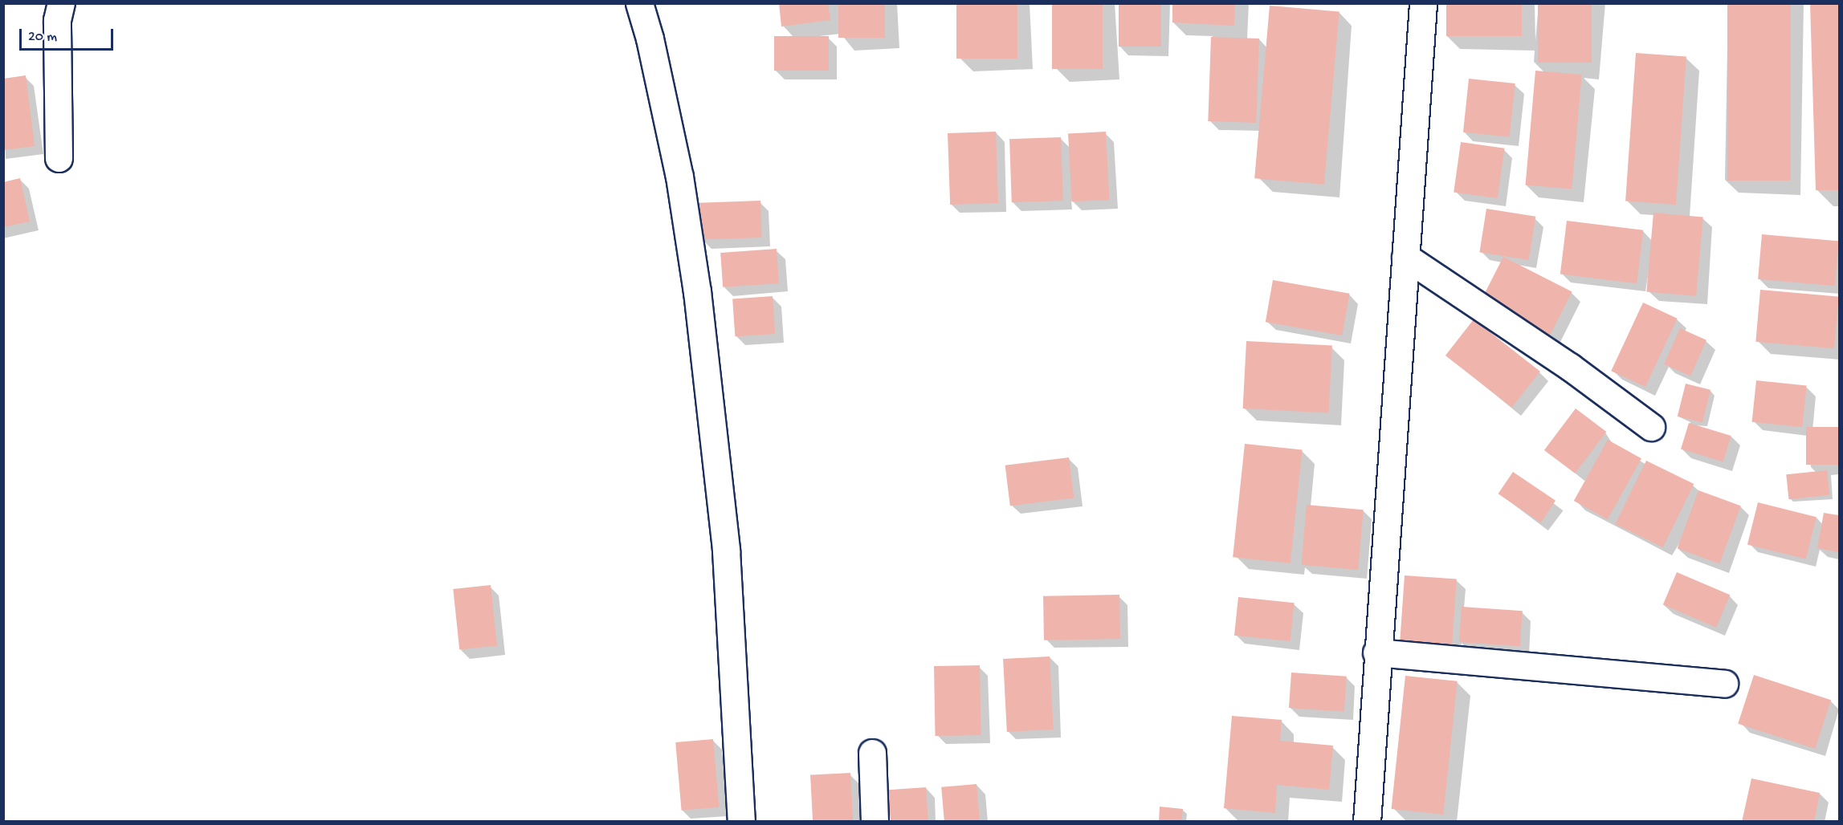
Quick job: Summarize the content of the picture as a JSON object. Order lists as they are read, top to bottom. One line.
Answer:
{"scale_bar":"20 m"}
